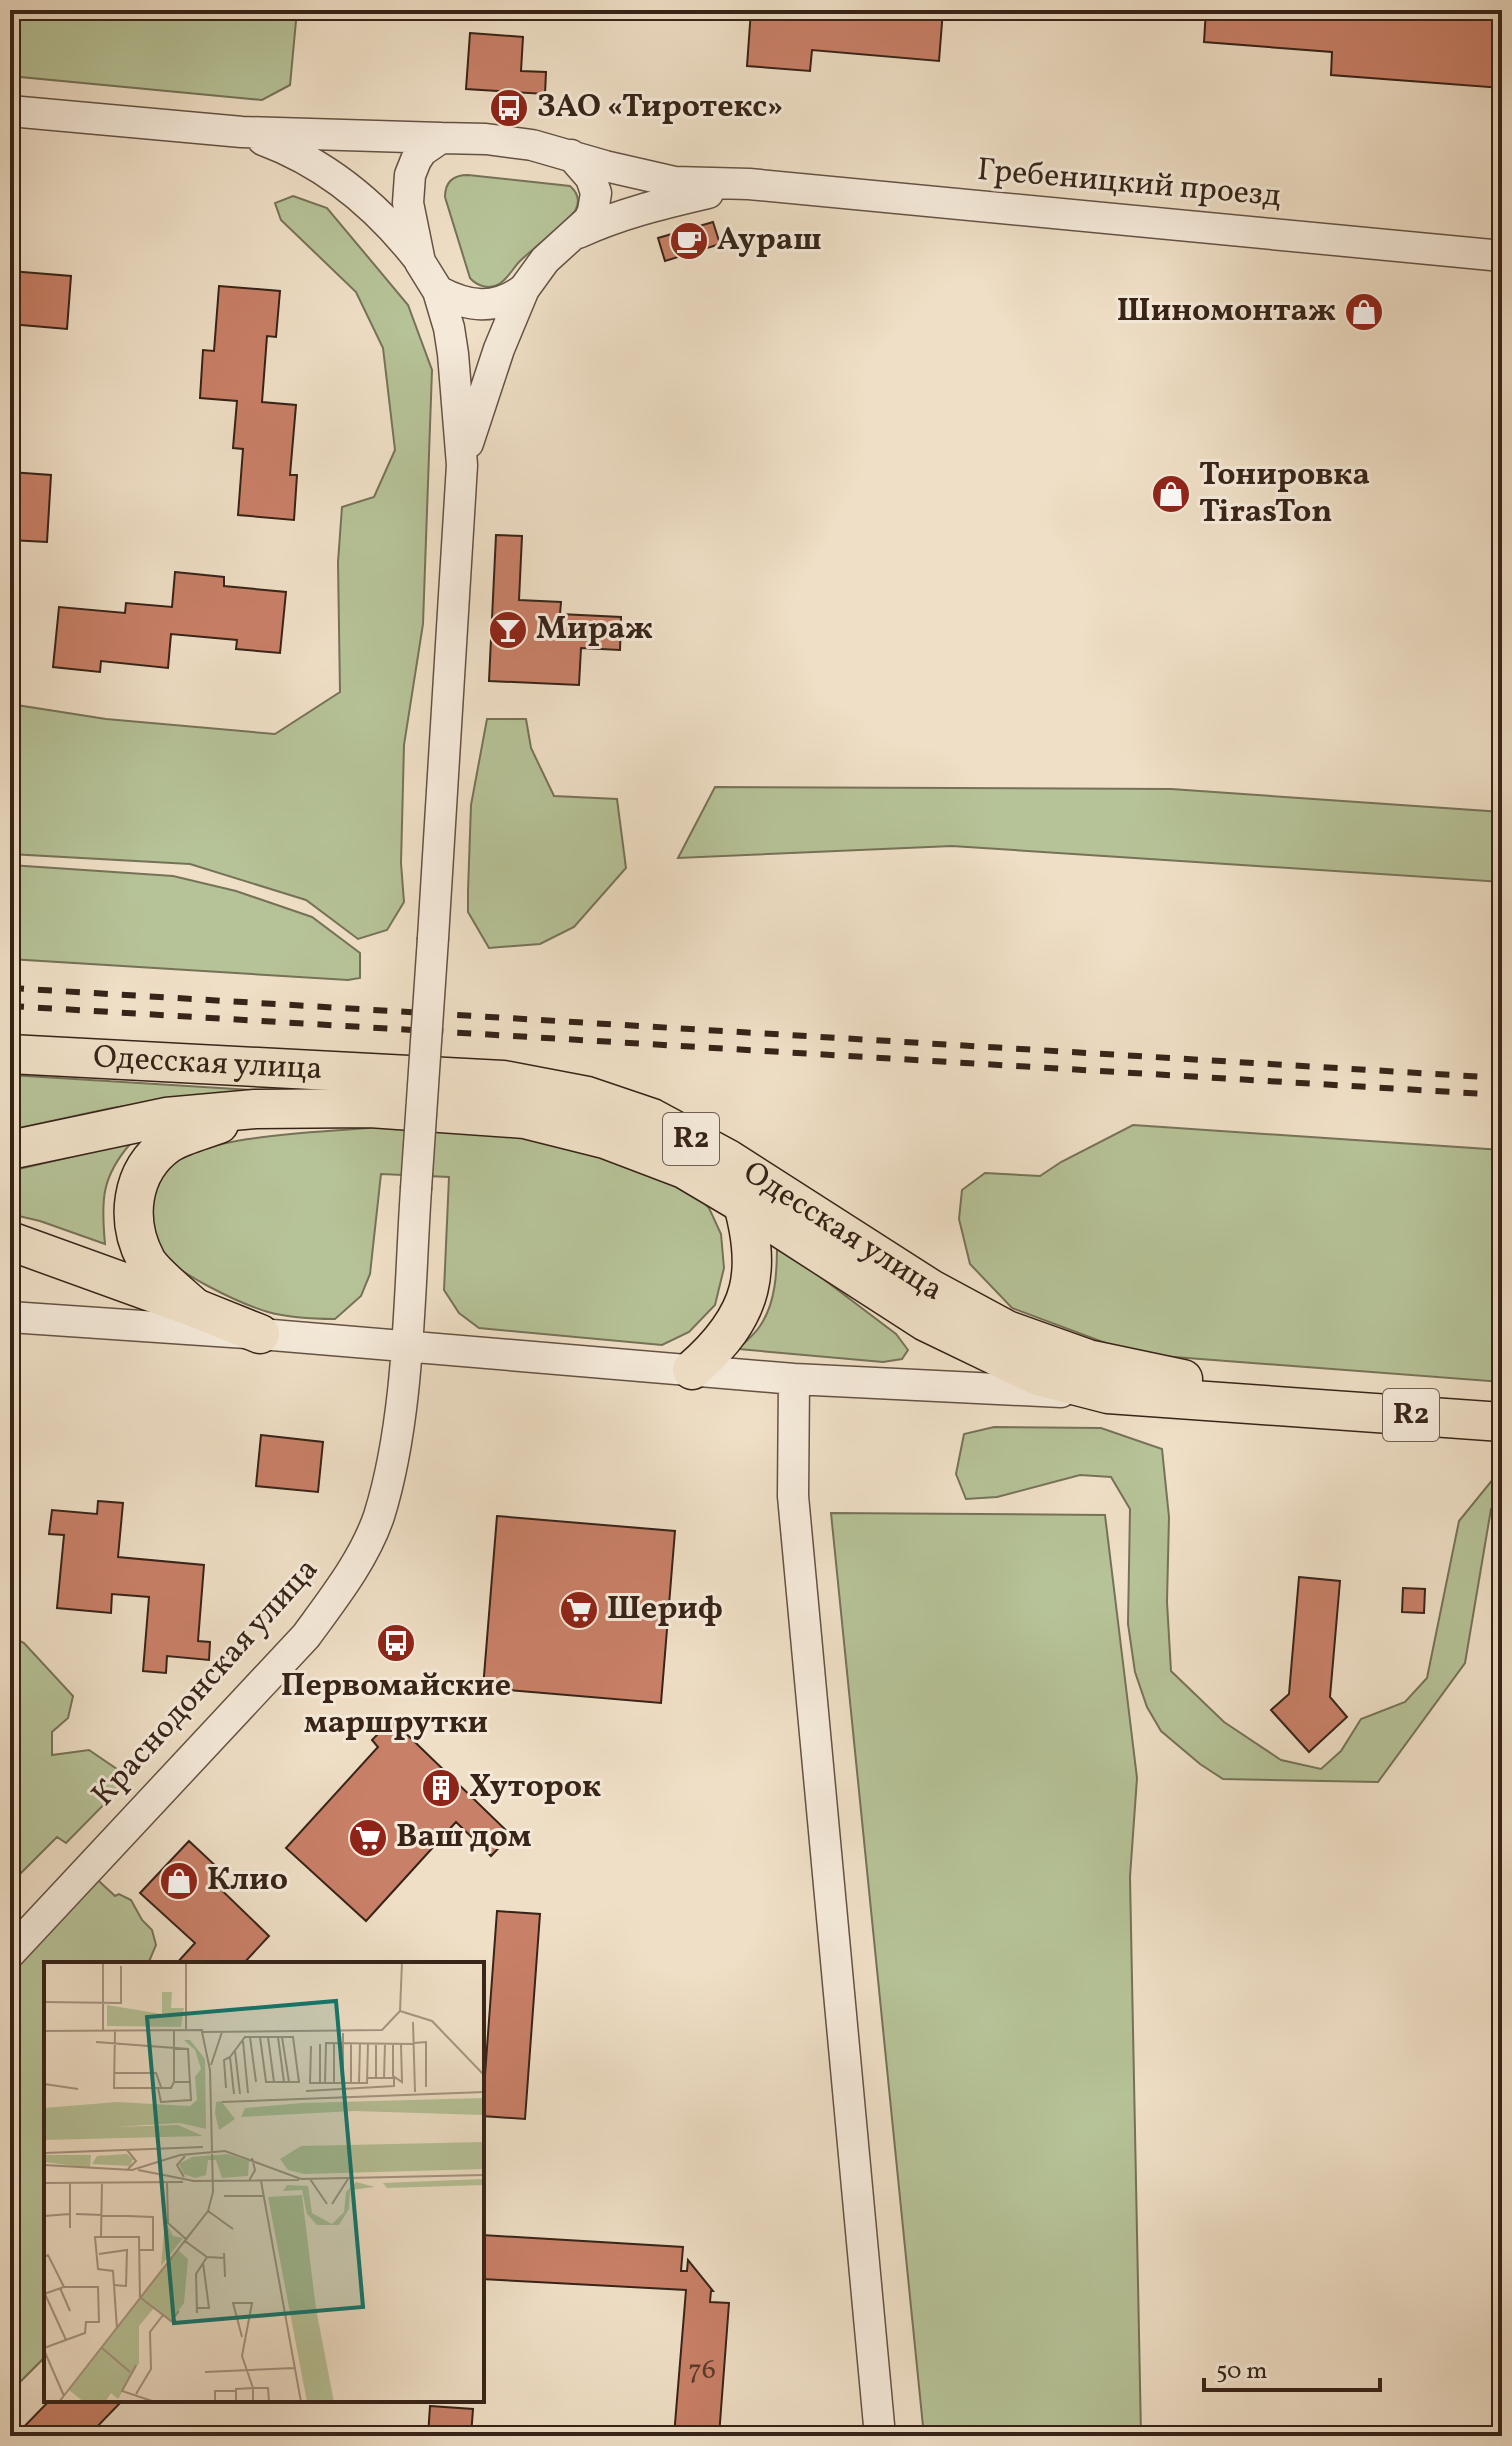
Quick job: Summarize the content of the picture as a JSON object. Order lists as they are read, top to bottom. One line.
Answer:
{"streets":{"main road":["Одесская улица","R2"],"street":["Гребеницкий проезд","Краснодонская улица"]},"crossings":[["Одесская улица","R2"],["Одесская улица","Краснодонская улица"]],"places":{"bus stop":["ЗАО «Тиротекс»","Первомайские маршрутки"],"cafe":["Аураш"],"shop":["Шиномонтаж","Тонировка TirasTon","Клио"],"bar":["Мираж"],"supermarket":["Шериф","Ваш дом"],"building":["Хуторок"]},"house_numbers":["76"],"scale_bar":"50 m"}
